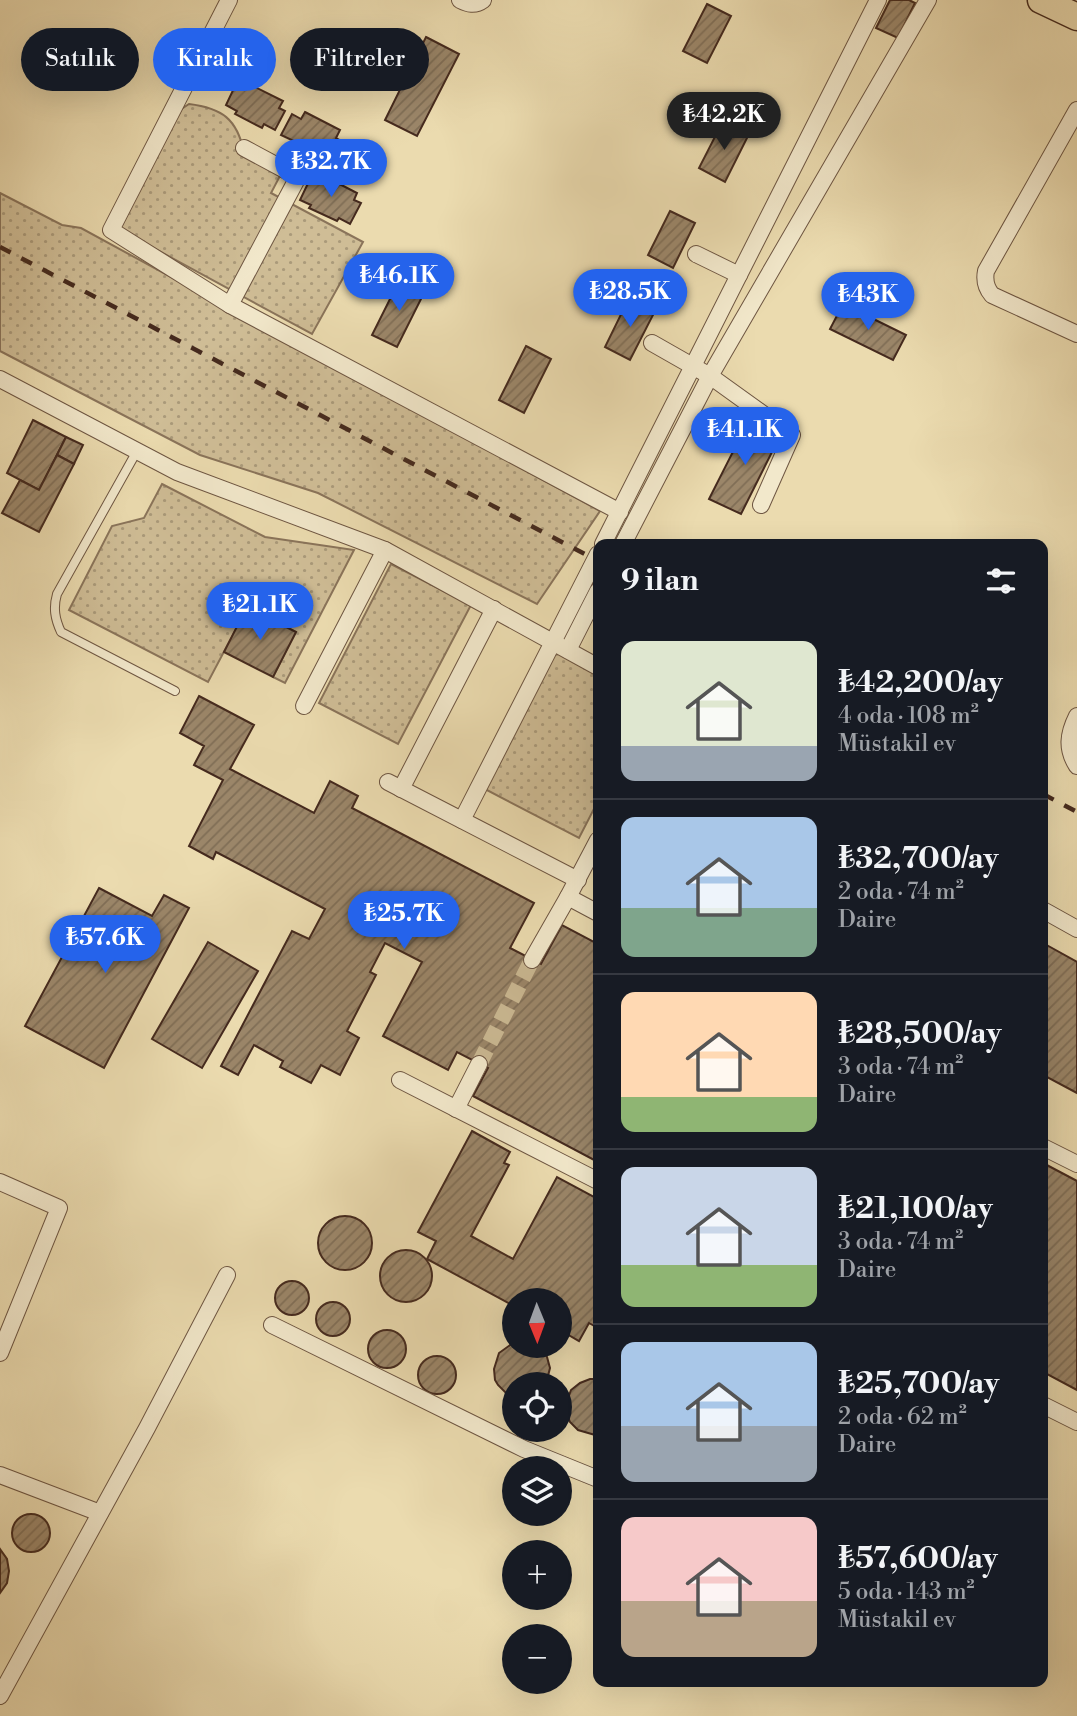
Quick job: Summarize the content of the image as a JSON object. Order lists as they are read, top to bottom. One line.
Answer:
{"north":"bottom","page":{"chip":["Satılık","Kiralık","Filtreler"],"price":["₺42.2K","₺32.7K","₺46.1K","₺28.5K","₺43K","₺41.1K","₺21.1K","₺25.7K","₺57.6K"],"heading":"9 ilan","list":[{"name":"₺42,200/ay","note":"4 oda · 108 m² · Müstakil ev"},{"name":"₺32,700/ay","note":"2 oda · 74 m² · Daire"},{"name":"₺28,500/ay","note":"3 oda · 74 m² · Daire"},{"name":"₺21,100/ay","note":"3 oda · 74 m² · Daire"},{"name":"₺25,700/ay","note":"2 oda · 62 m² · Daire"},{"name":"₺57,600/ay","note":"5 oda · 143 m² · Müstakil ev"}],"map_buttons":["+","−"]}}
